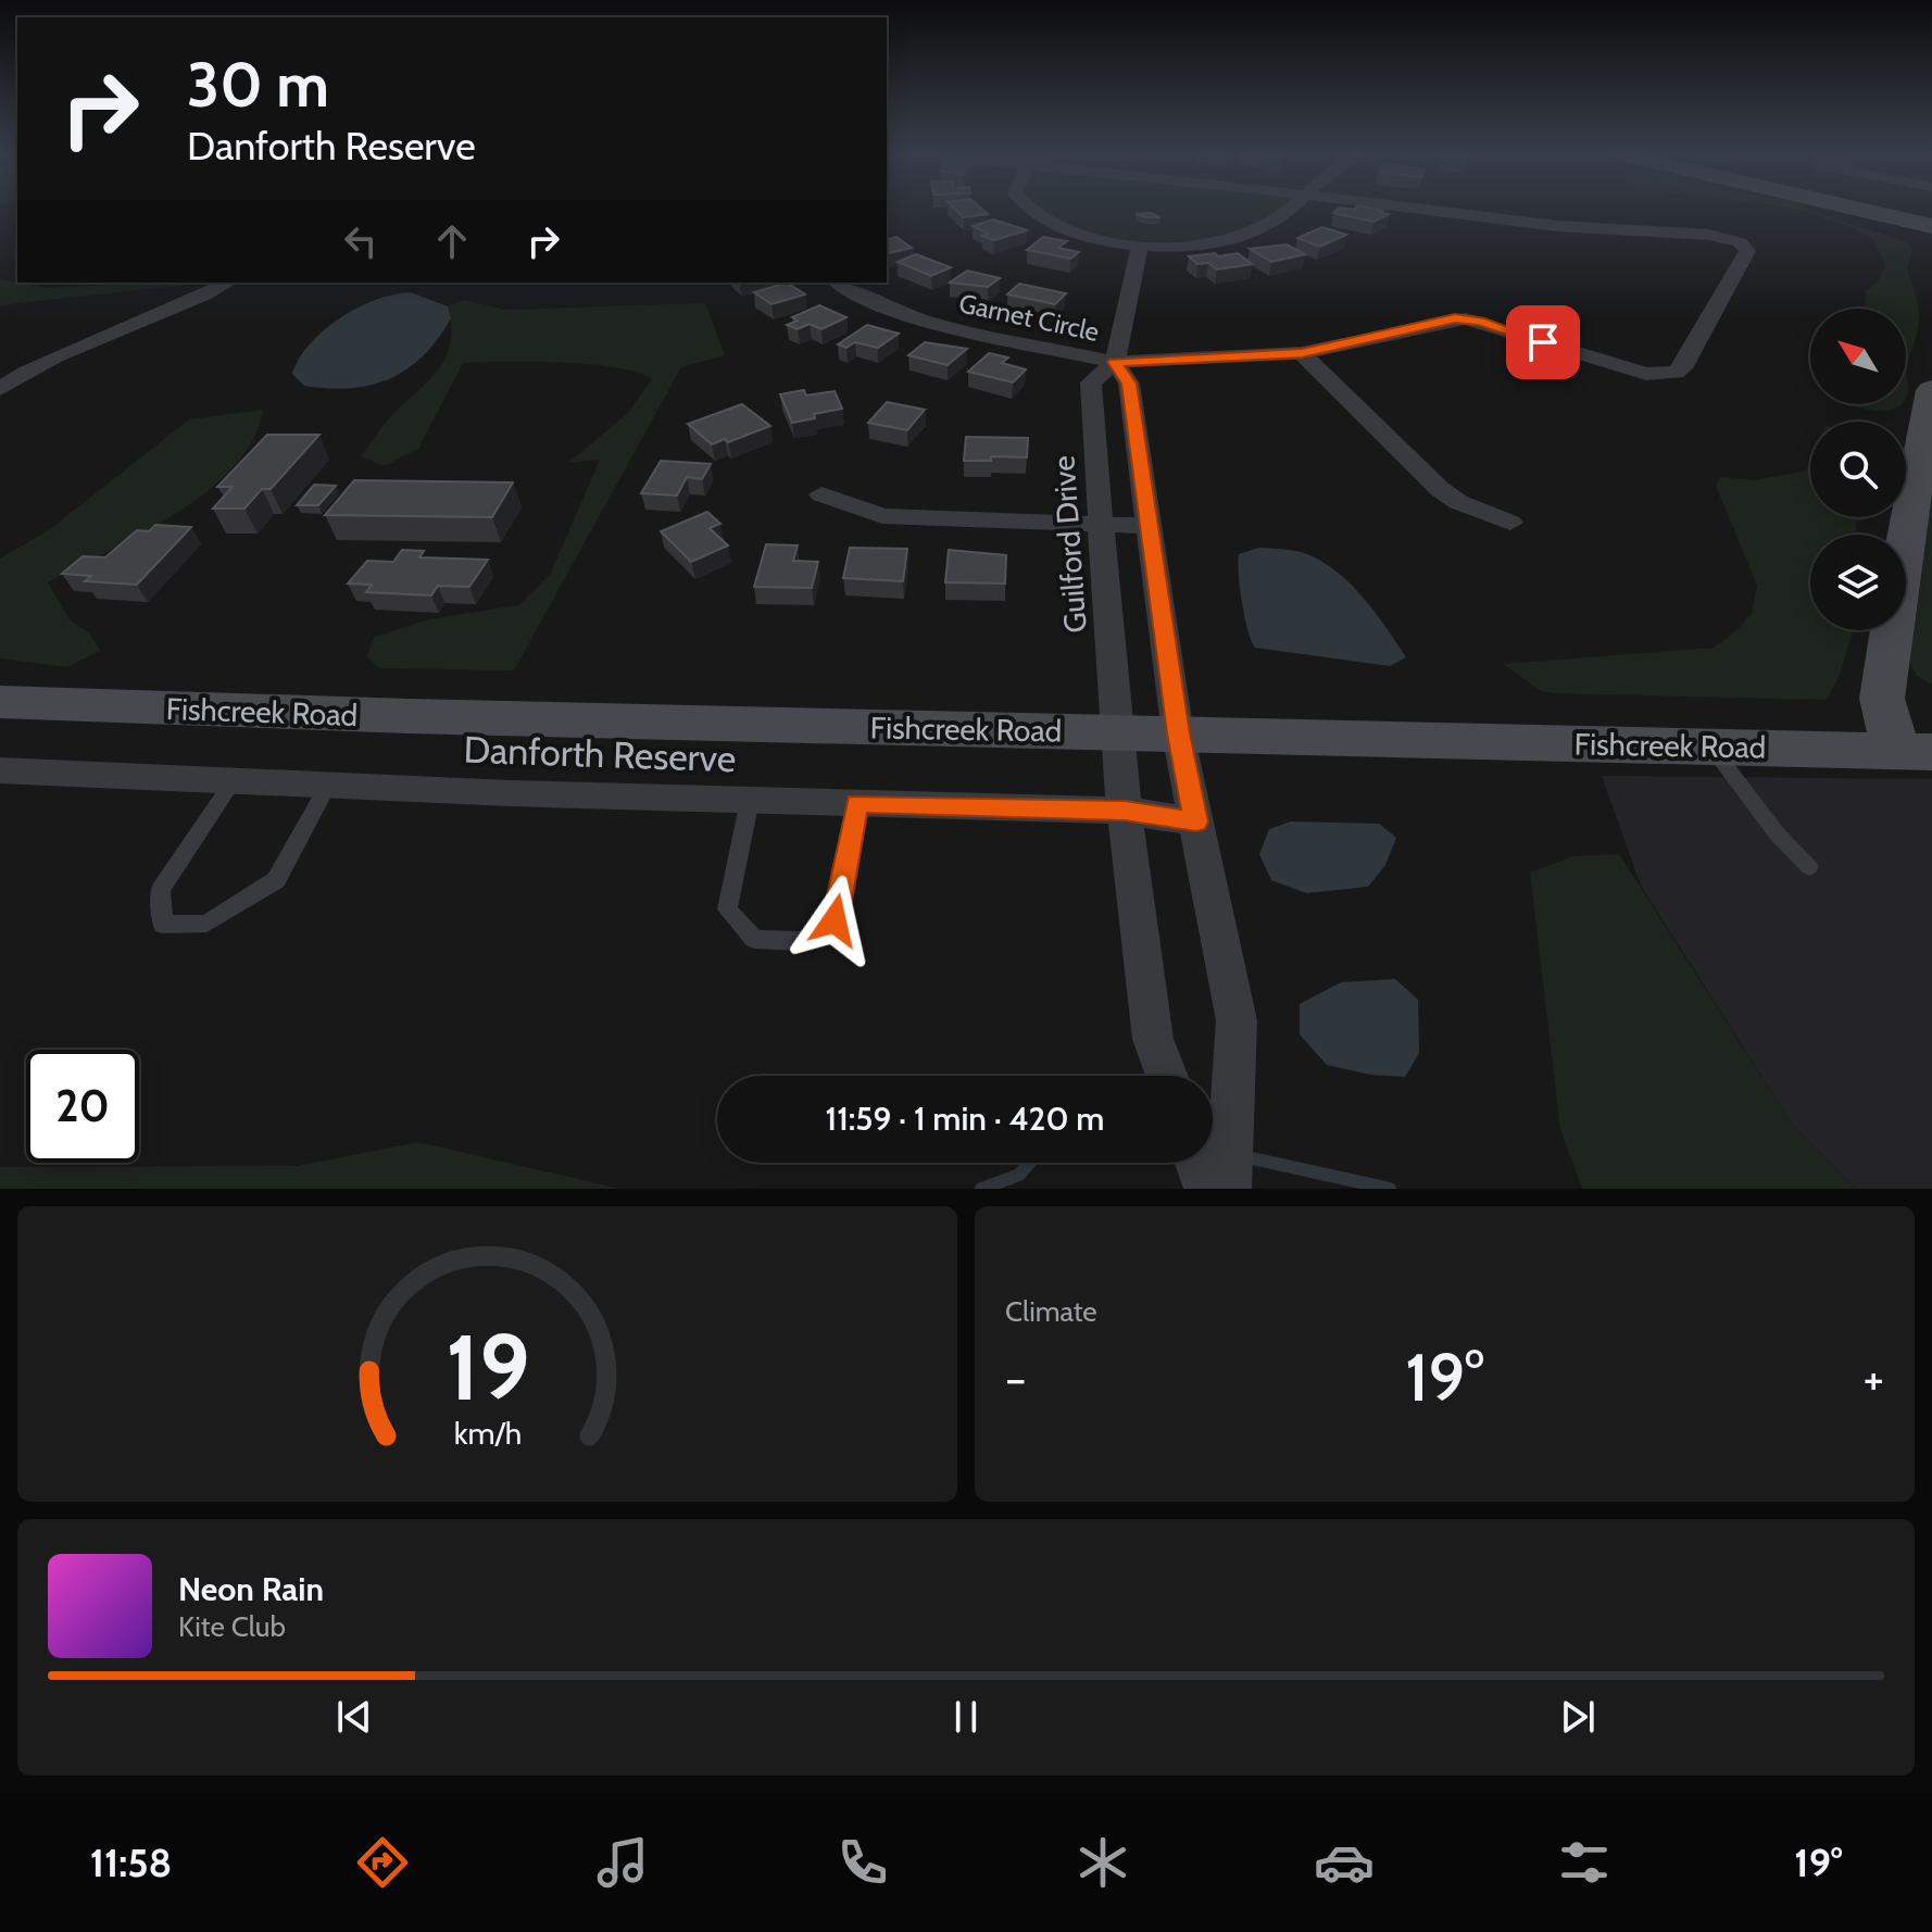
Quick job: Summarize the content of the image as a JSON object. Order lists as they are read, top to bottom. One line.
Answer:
{"streets":{"main road":["Fishcreek Road"],"street":["Garnet Circle","Guilford Drive","Danforth Reserve"]},"crossings":[["Garnet Circle","Guilford Drive"],["Guilford Drive","Fishcreek Road"],["Guilford Drive","Danforth Reserve"]],"north":"top left","page":{"turn":["30 m","Danforth Reserve"],"limit":"20","trip":"11:59 · 1 min · 420 m","tile":"Climate","heat":["−","19°","+"],"song":["Neon Rain","Kite Club"],"tabs":["11:58","19°"],"gauge":["19","km/h"]}}
